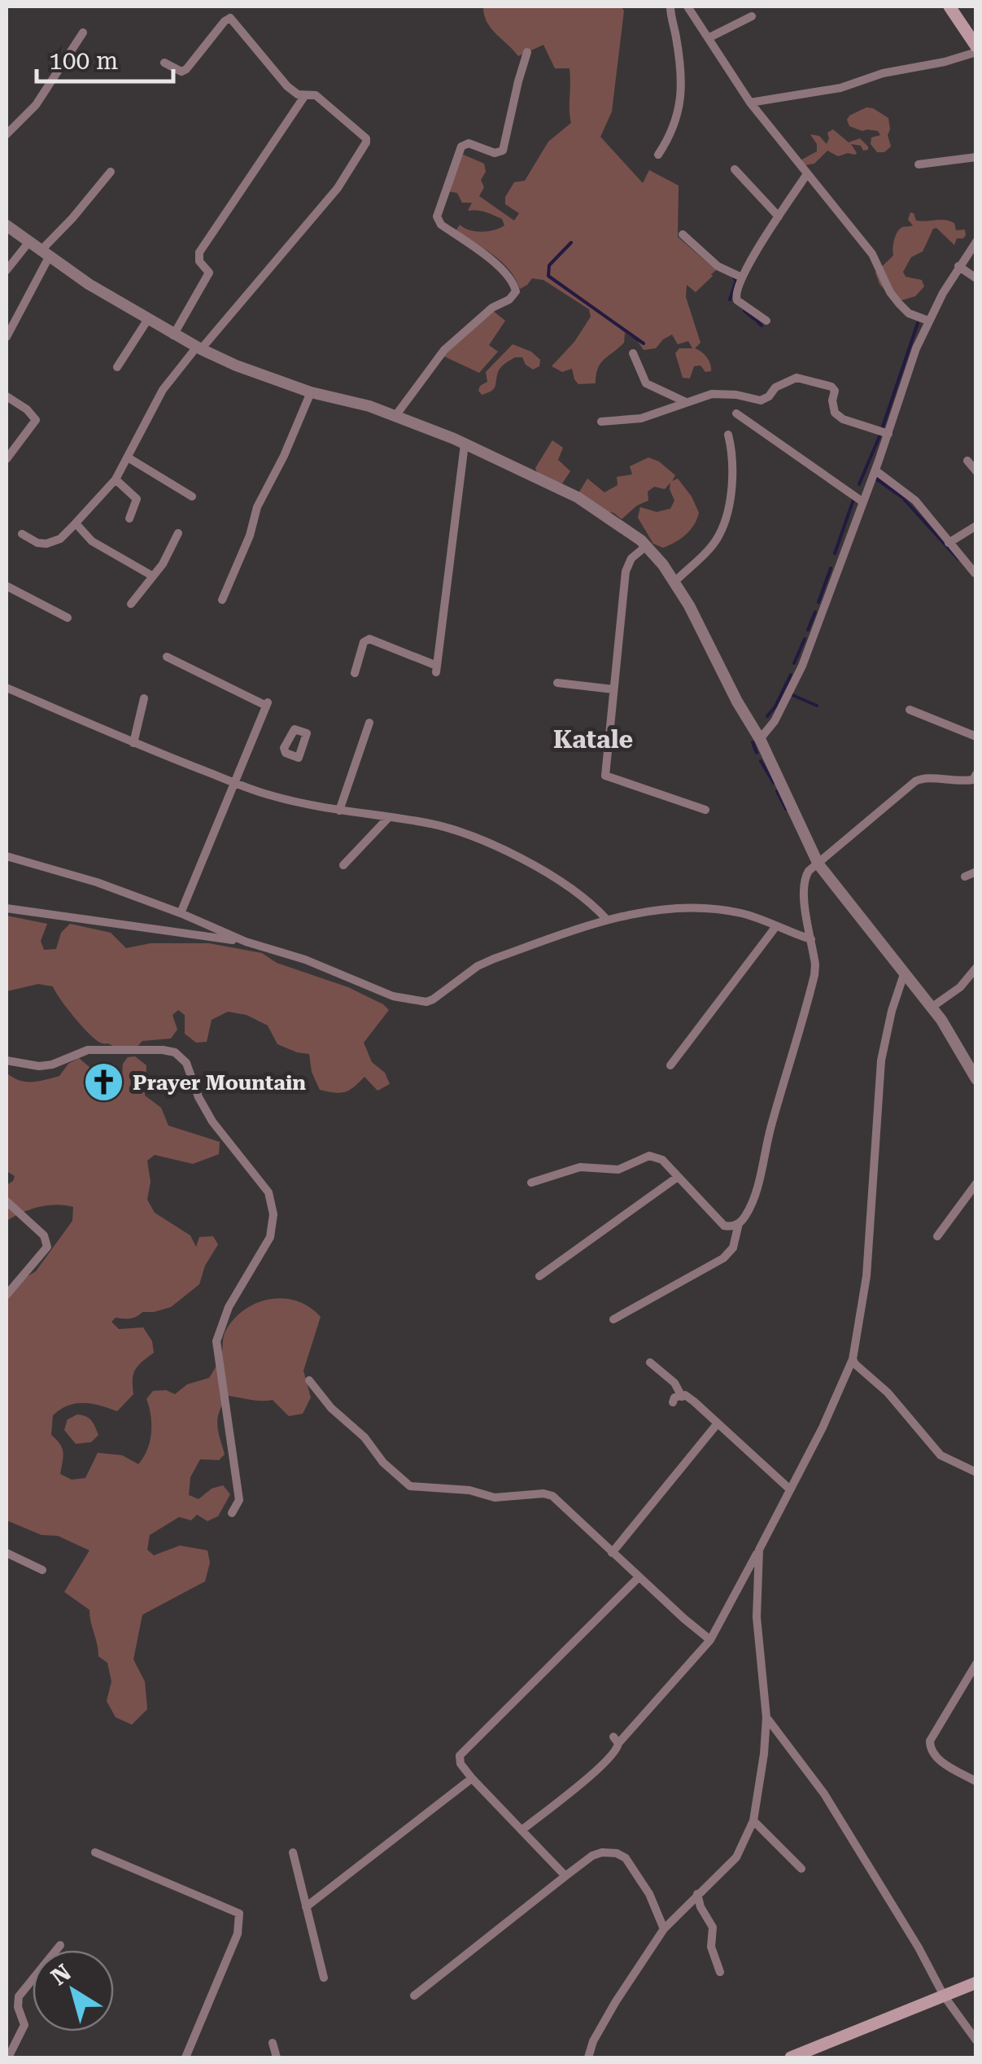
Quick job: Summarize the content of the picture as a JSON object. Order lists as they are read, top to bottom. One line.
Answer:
{"districts":["Katale"],"places":{"church":["Prayer Mountain"]},"scale_bar":"100 m","north":"top left"}
